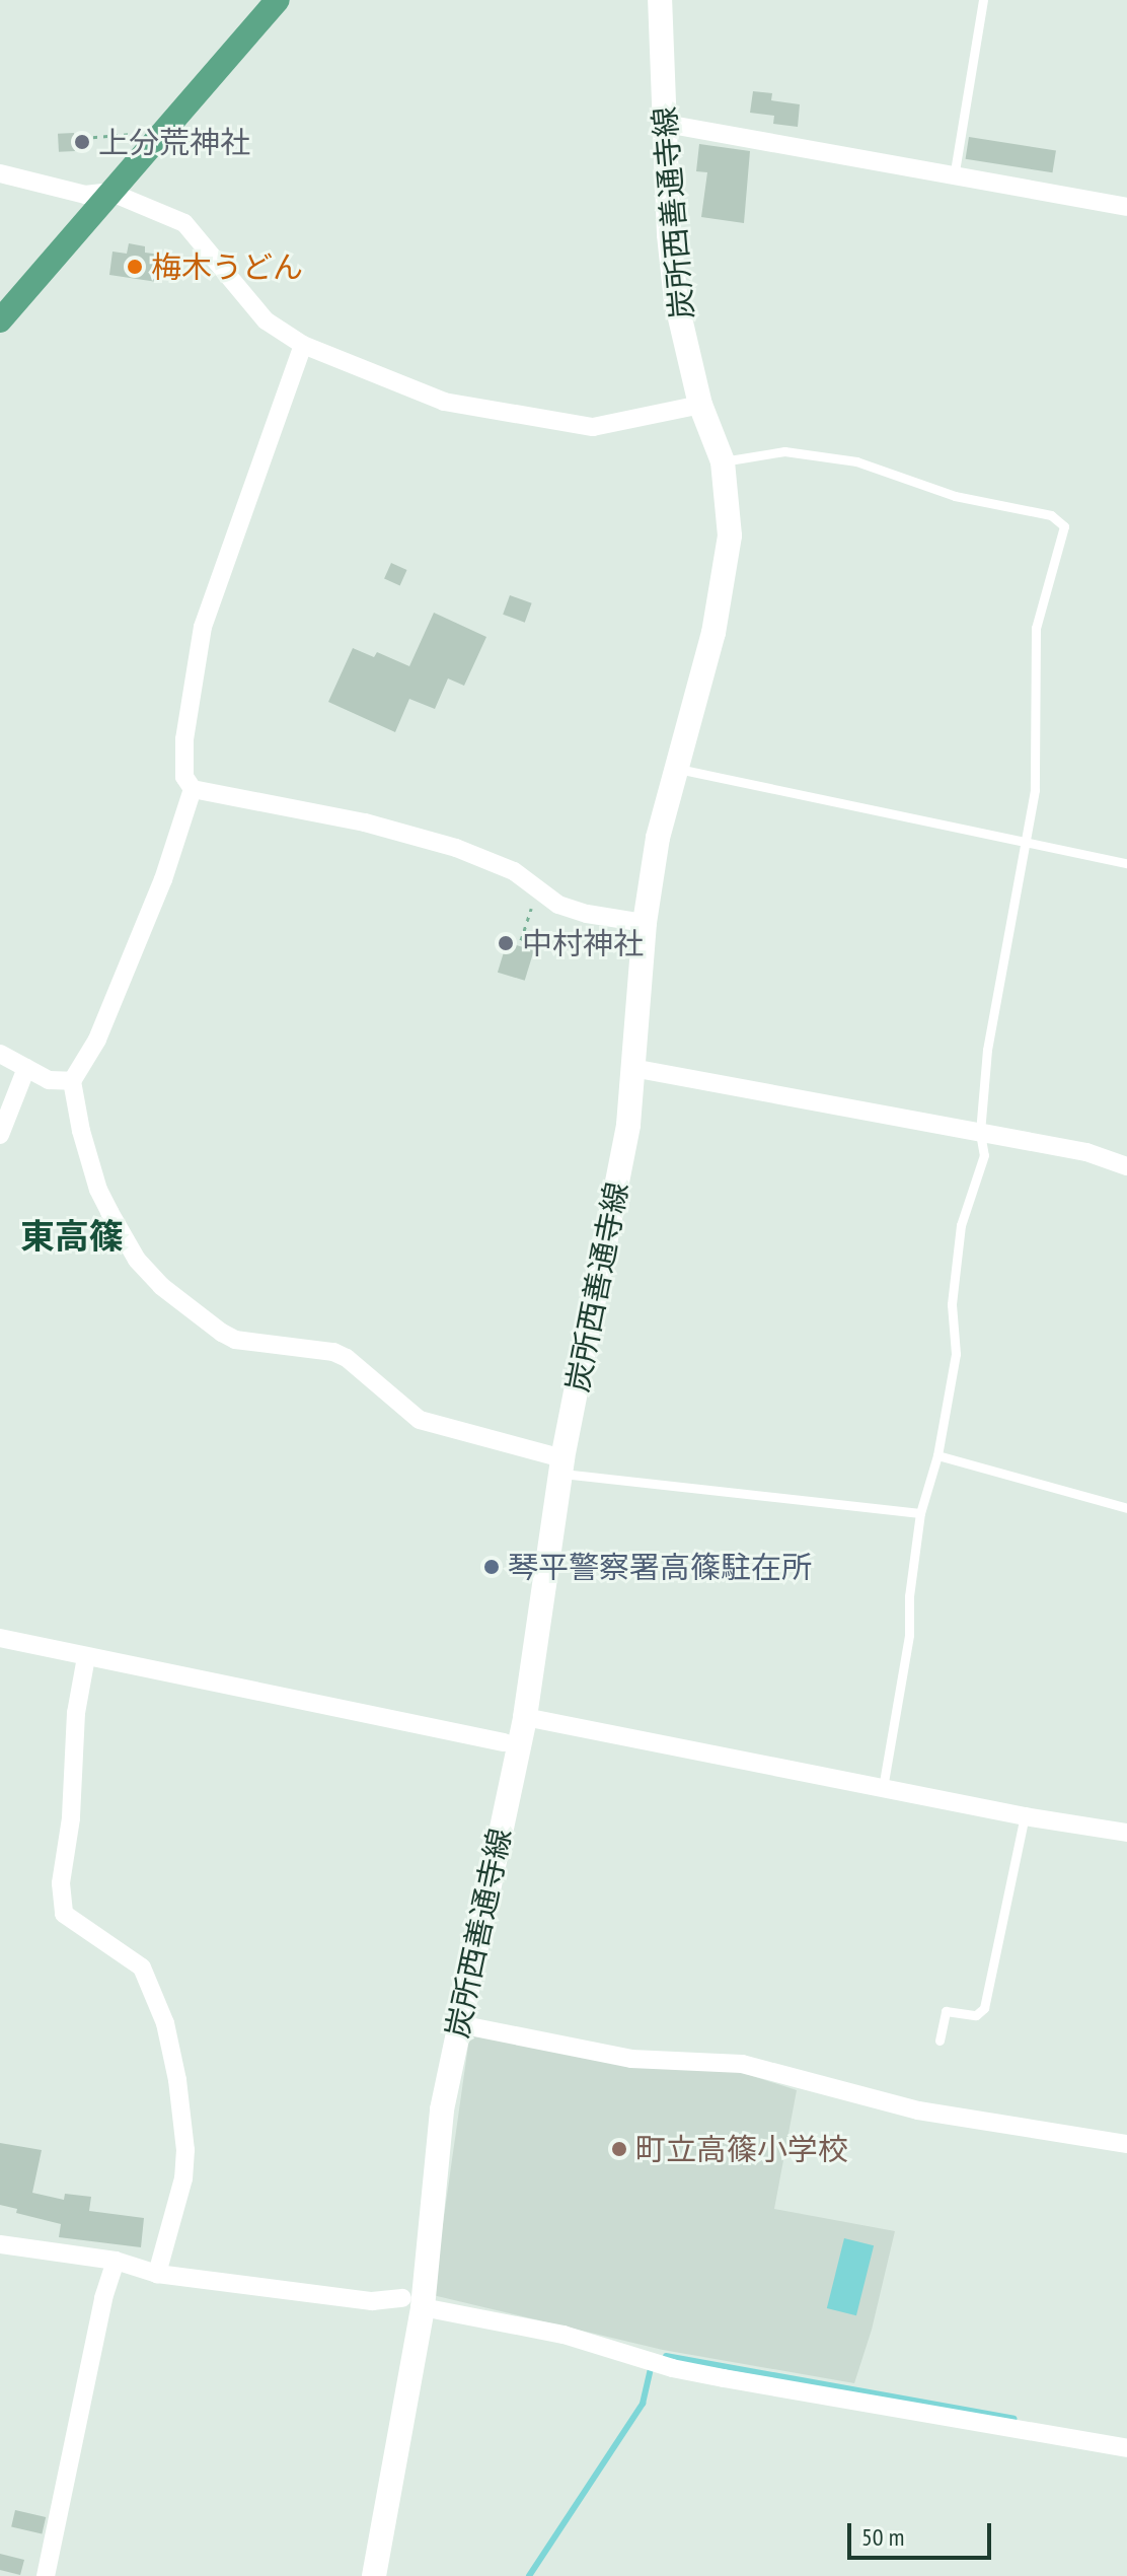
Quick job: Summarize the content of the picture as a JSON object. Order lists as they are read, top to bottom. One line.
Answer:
{"streets":{"main road":["炭所西善通寺線"]},"districts":["東高篠"],"places":["上分荒神社","梅木うどん","中村神社","琴平警察署高篠駐在所","町立高篠小学校"],"scale_bar":"50 m"}
